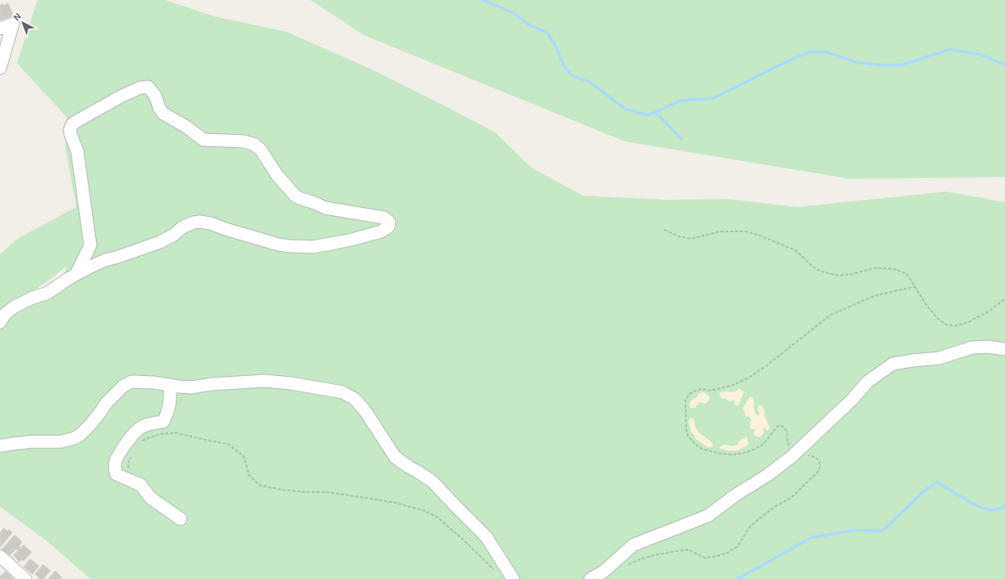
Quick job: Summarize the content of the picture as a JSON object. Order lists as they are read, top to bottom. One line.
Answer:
{"north":"top left"}
